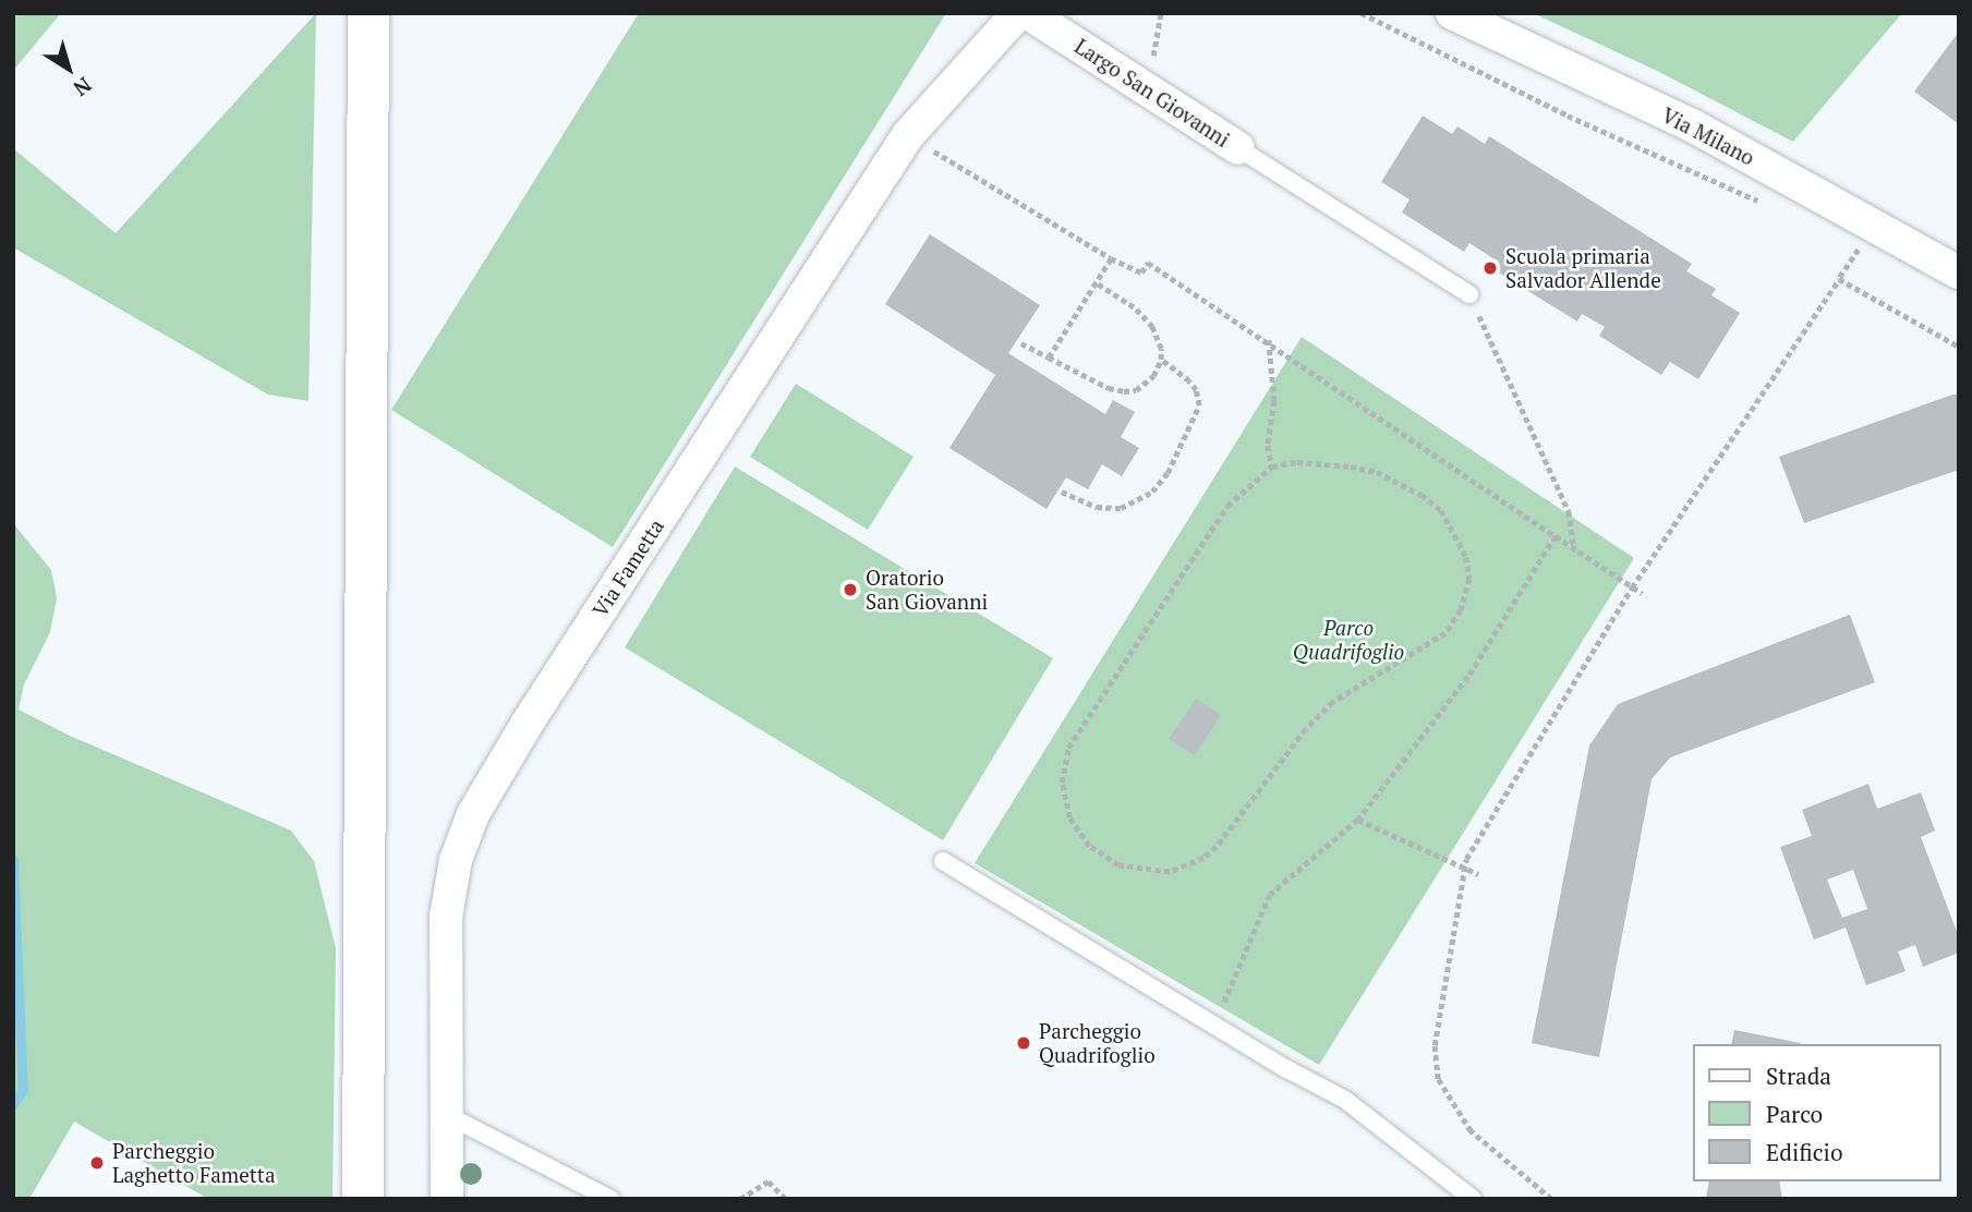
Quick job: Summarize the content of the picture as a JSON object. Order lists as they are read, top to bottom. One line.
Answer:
{"streets":{"street":["Largo San Giovanni","Via Milano","Via Fametta"]},"parks":["Parco Quadrifoglio"],"places":["Scuola primaria Salvador Allende","Oratorio San Giovanni","Parcheggio Quadrifoglio","Parcheggio Laghetto Fametta"],"legend":["Strada","Parco","Edificio"],"north":"bottom right"}
